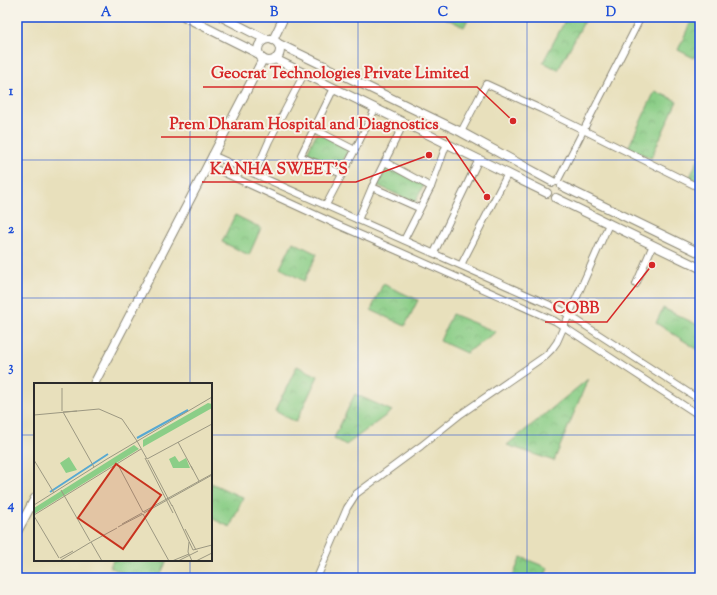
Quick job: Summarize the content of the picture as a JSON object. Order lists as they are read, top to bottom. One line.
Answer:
{"places":["Geocrat Technologies Private Limited","KANHA SWEET'S","Prem Dharam Hospital and Diagnostics","COBB"],"grid":{"columns":["A","B","C","D"],"rows":["1","2","3","4"]}}
